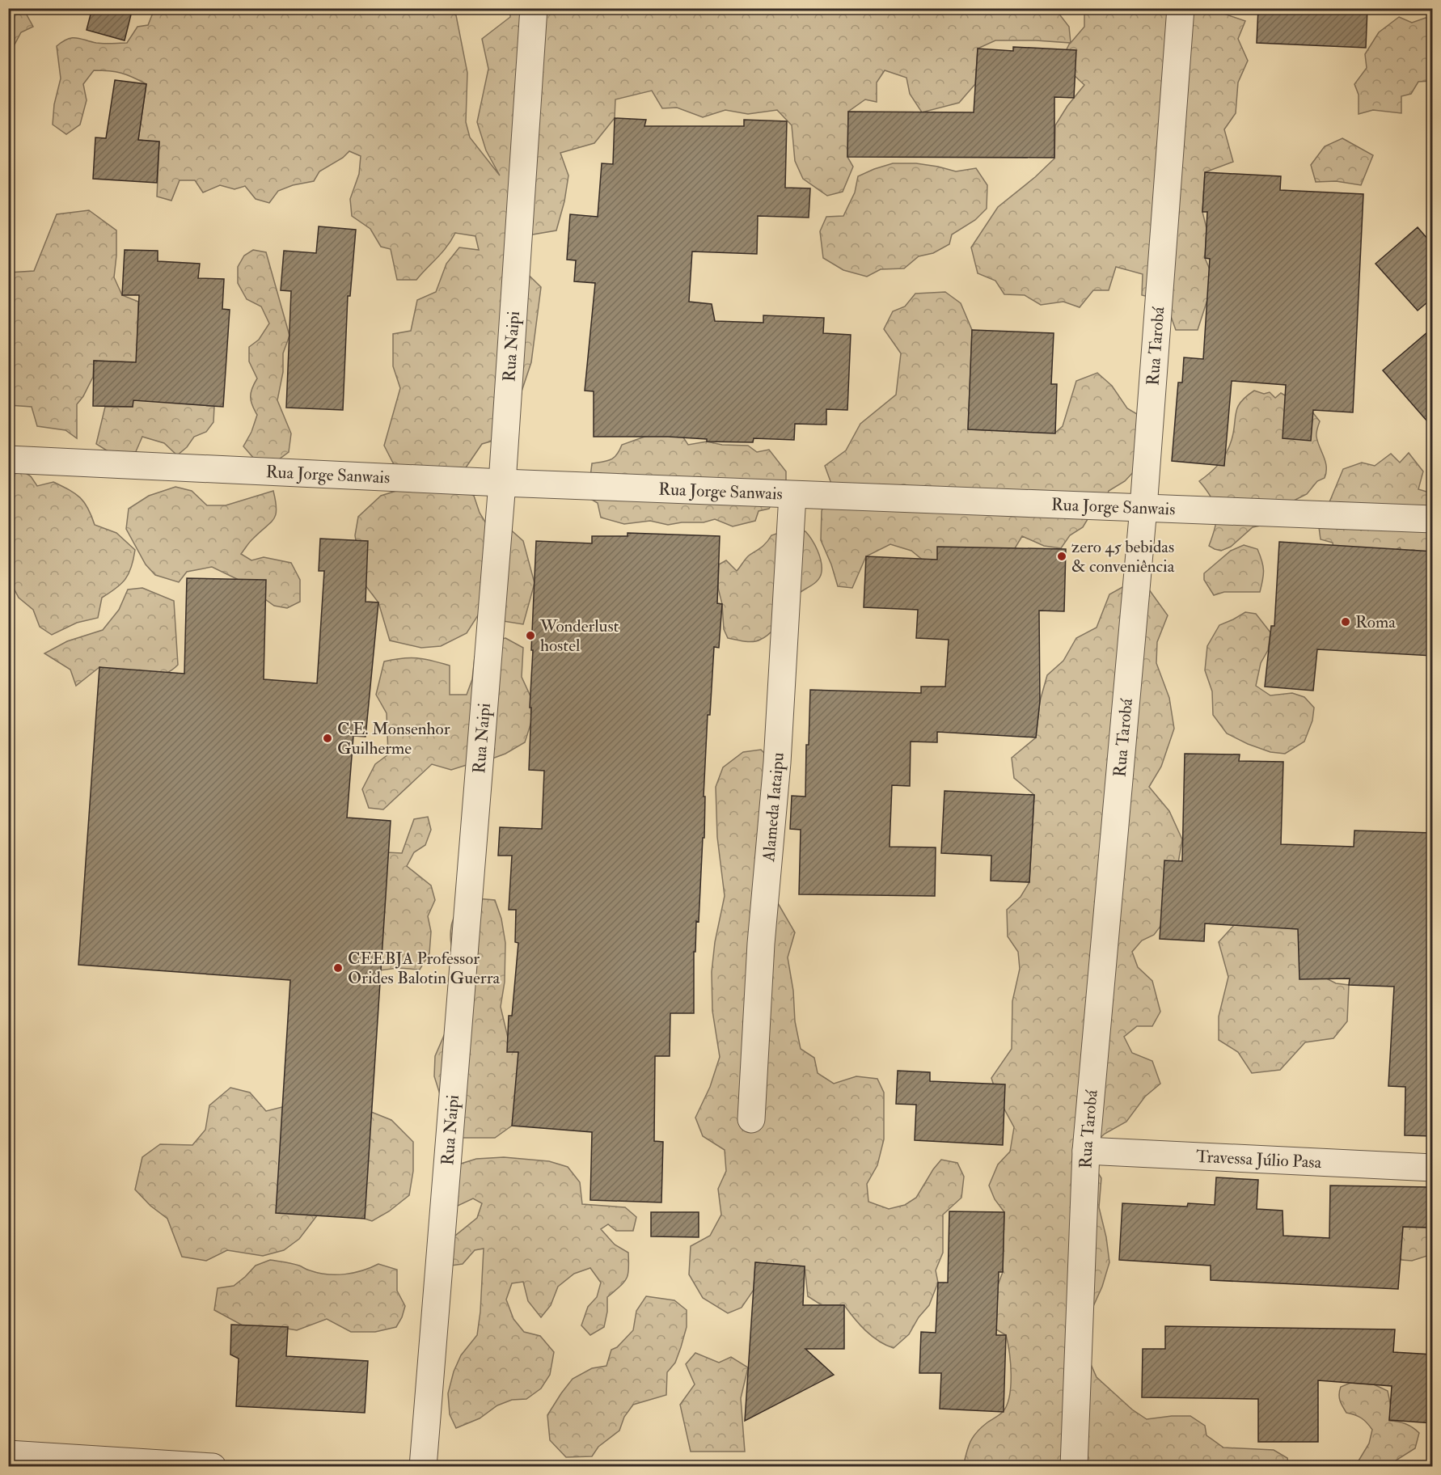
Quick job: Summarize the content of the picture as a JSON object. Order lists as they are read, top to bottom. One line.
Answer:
{"streets":{"street":["Rua Tarobá","Rua Naipi","Rua Jorge Sanwais","Alameda Iataipu","Travessa Júlio Pasa"]},"crossings":[["Rua Tarobá","Rua Jorge Sanwais"],["Rua Tarobá","Travessa Júlio Pasa"],["Rua Naipi","Rua Jorge Sanwais"],["Rua Jorge Sanwais","Alameda Iataipu"]],"places":["zero 45 bebidas & conveniência","Roma","Wonderlust hostel","C.E. Monsenhor Guilherme","CEEBJA Professor Orides Balotin Guerra"]}
